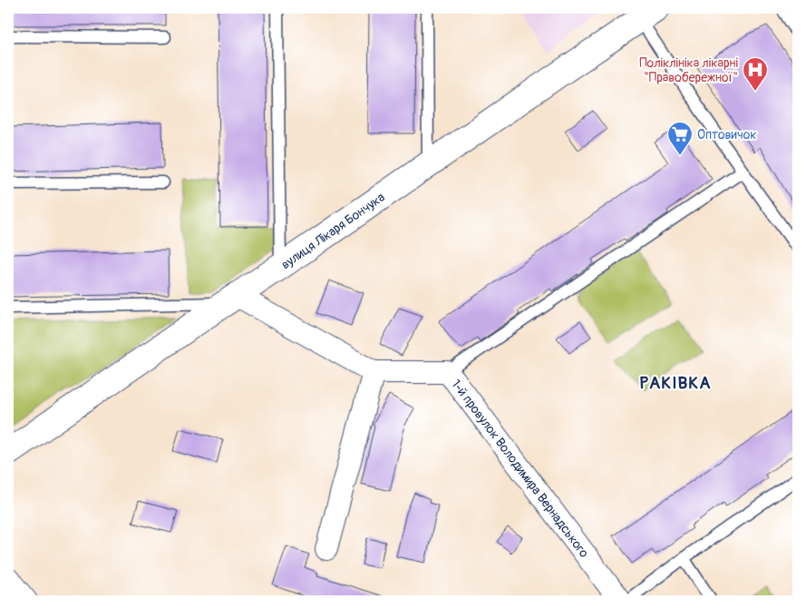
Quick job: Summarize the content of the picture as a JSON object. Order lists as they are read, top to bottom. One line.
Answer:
{"streets":{"street":["вулиця Лікаря Бончука","1-й провулок Володимира Вернадського"]},"districts":["РАКІВКА"],"places":{"hospital":["Поліклініка лікарні \"Правобережної\""],"supermarket":["Оптовичок"]}}
